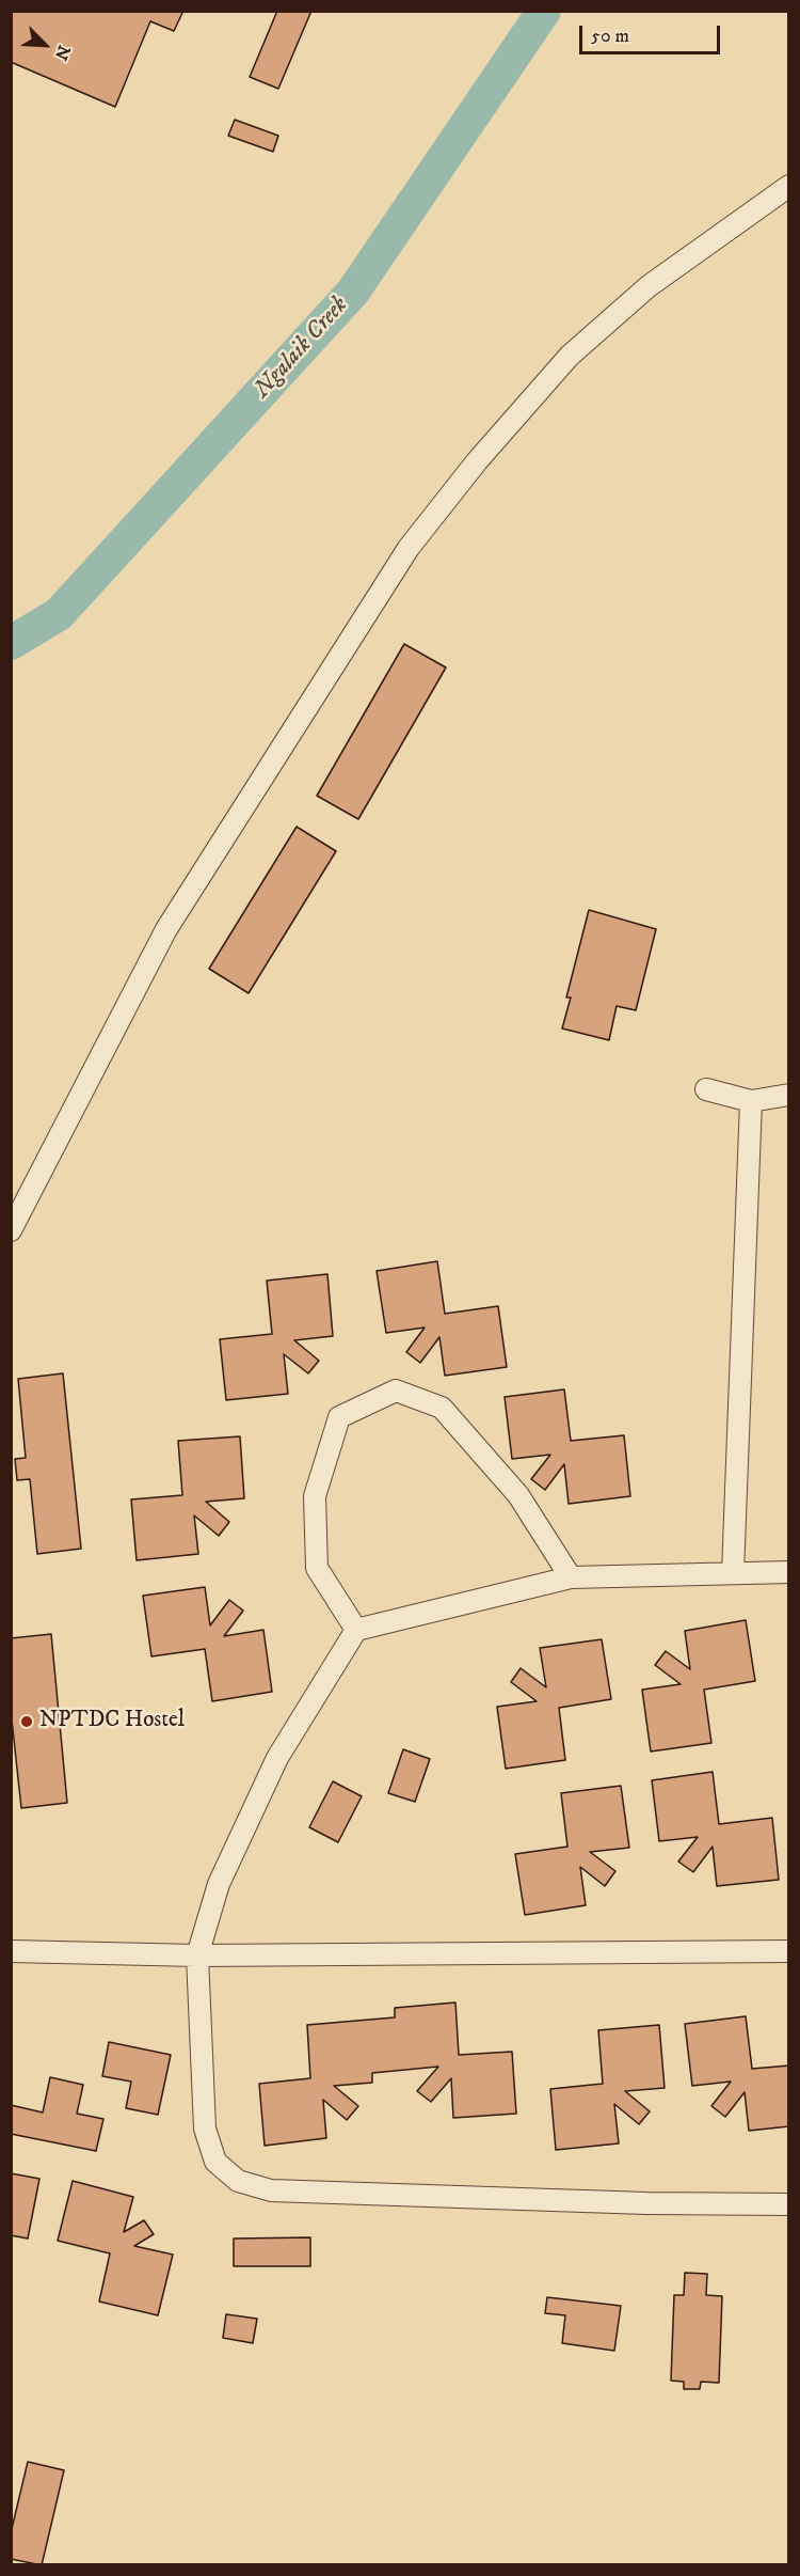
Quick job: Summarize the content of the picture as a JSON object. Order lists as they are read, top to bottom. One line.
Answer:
{"water":["Ngalaik Creek"],"places":["NPTDC Hostel"],"scale_bar":"50 m","north":"bottom right"}
